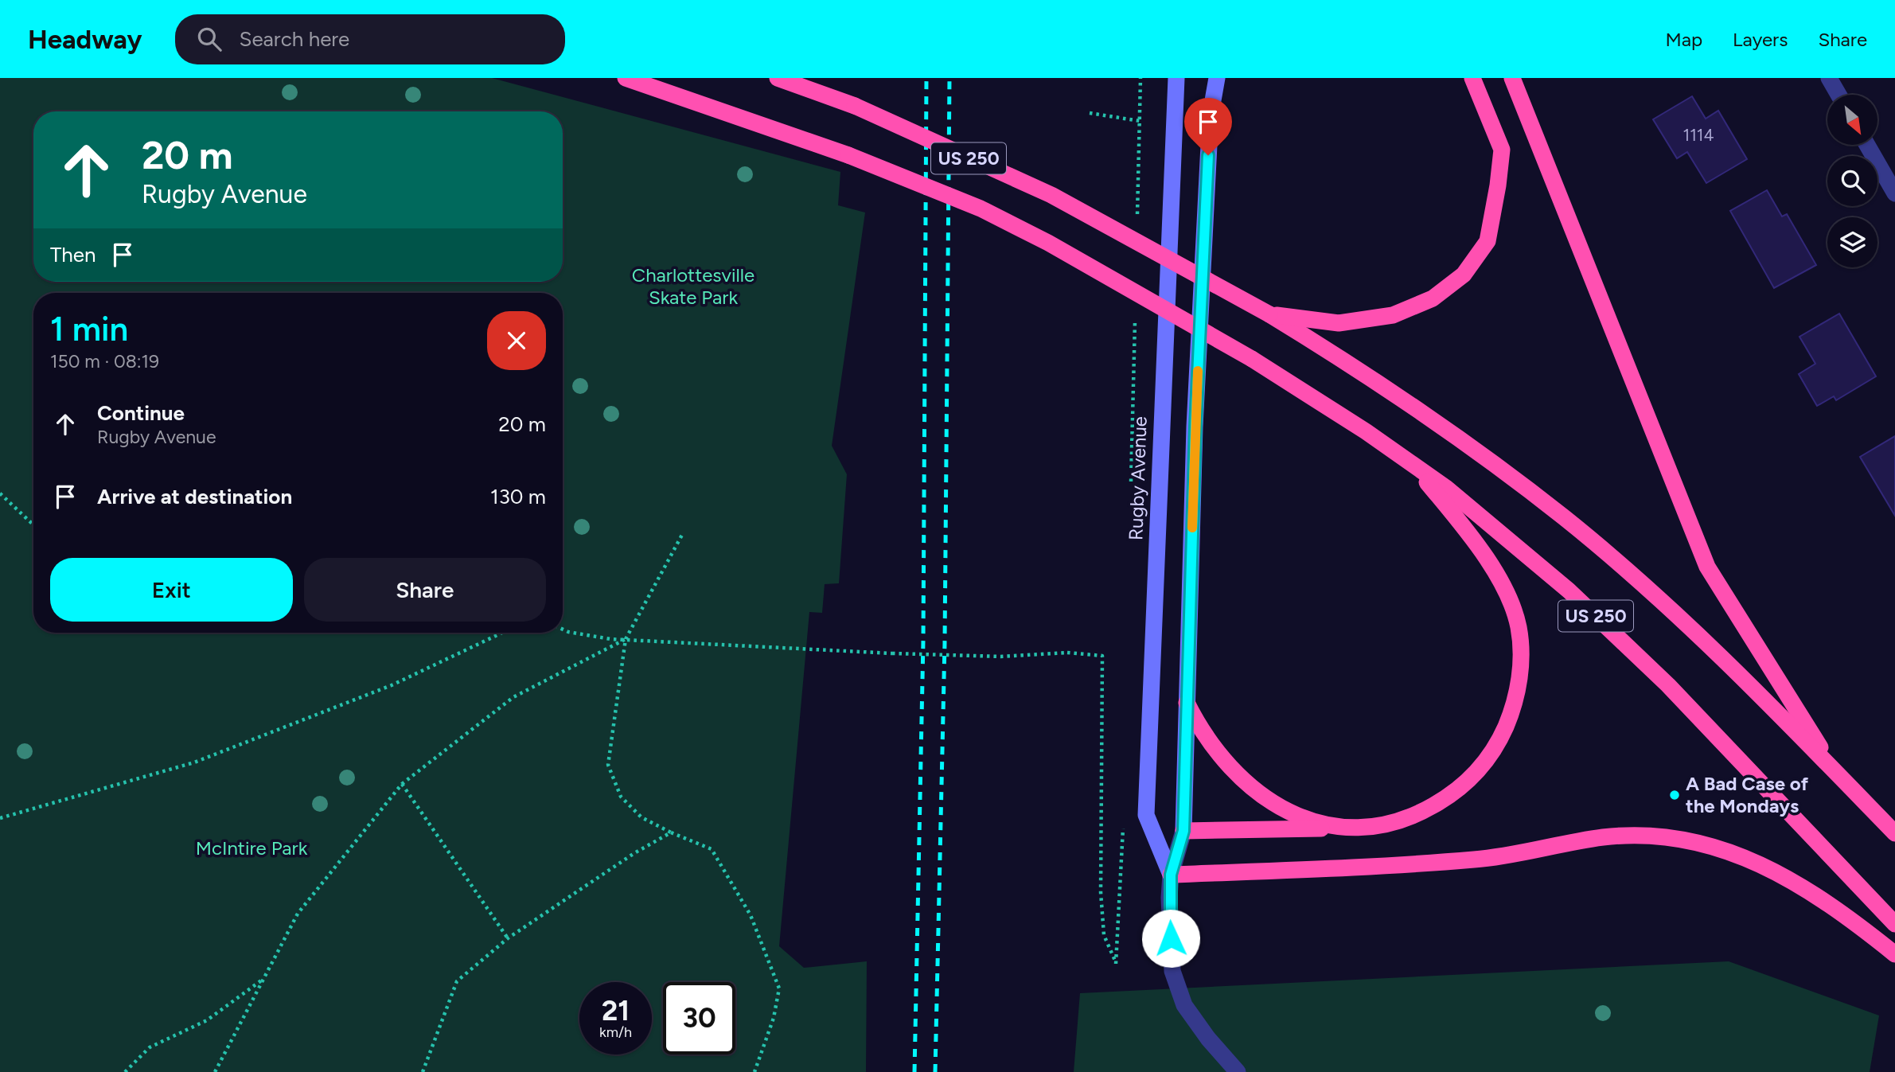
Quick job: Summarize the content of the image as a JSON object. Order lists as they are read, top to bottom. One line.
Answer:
{"streets":{"highway":["US 250"],"street":["Rugby Avenue"]},"parks":["Charlottesville Skate Park","McIntire Park"],"places":["A Bad Case of the Mondays"],"house_numbers":["1114"],"north":"bottom right","page":{"header":"Headway","search":"Search here","nav":["Map","Layers","Share"],"turn":["20 m","Rugby Avenue"],"then":"Then","heading":["1 min","150 m · 08:19"],"list":[{"name":"Continue","note":"Rugby Avenue","value":"20 m"},{"name":"Arrive at destination","value":"130 m"}],"buttons":["Exit","Share"],"speed":"21 km/h","limit":"30"}}
